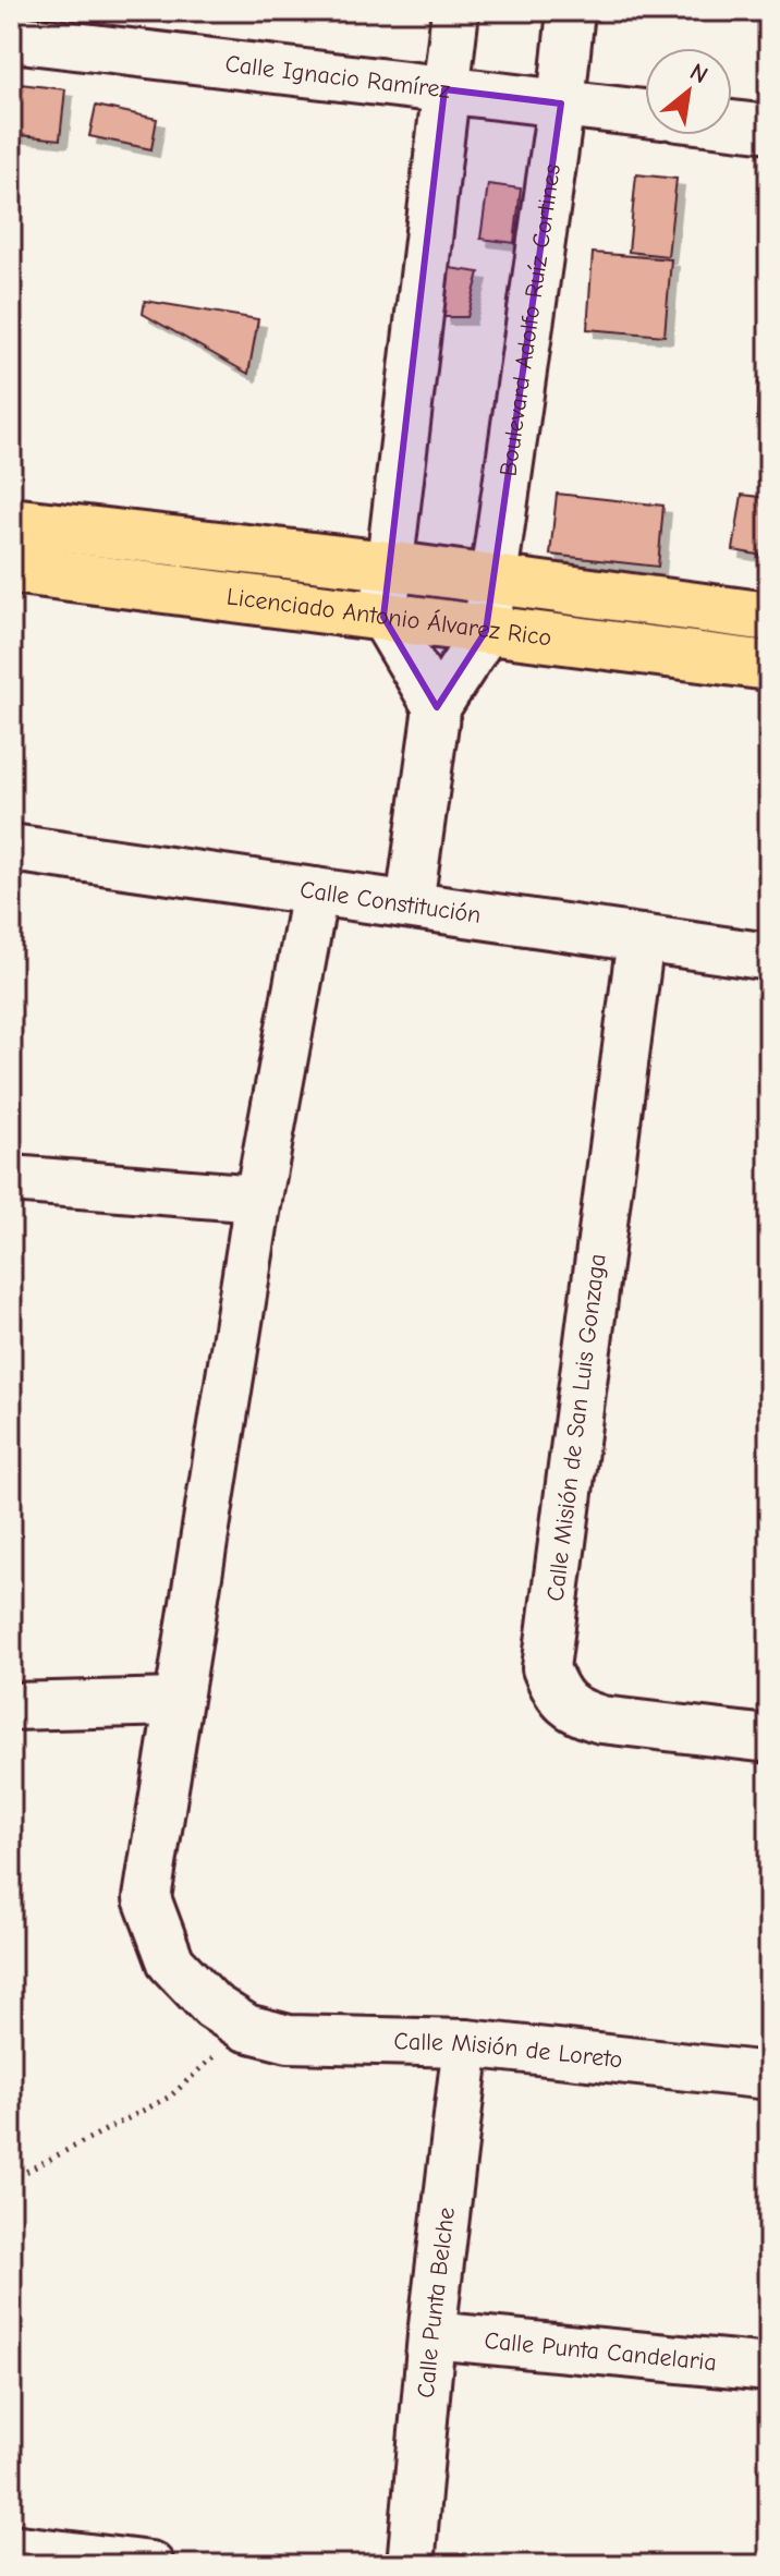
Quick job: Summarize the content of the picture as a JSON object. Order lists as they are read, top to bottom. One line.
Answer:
{"streets":{"main road":["Licenciado Antonio Álvarez Rico"],"street":["Calle Ignacio Ramírez","Boulevard Adolfo Ruíz Cortines","Calle Constitución","Calle Misión de San Luis Gonzaga","Calle Misión de Loreto","Calle Punta Belche","Calle Punta Candelaria"]},"crossings":[["Calle Ignacio Ramírez","Boulevard Adolfo Ruíz Cortines"],["Boulevard Adolfo Ruíz Cortines","Licenciado Antonio Álvarez Rico"],["Calle Constitución","Calle Misión de San Luis Gonzaga"],["Calle Constitución","Calle Misión de Loreto"],["Calle Misión de Loreto","Calle Punta Belche"],["Calle Punta Belche","Calle Punta Candelaria"]],"north":"top right"}
